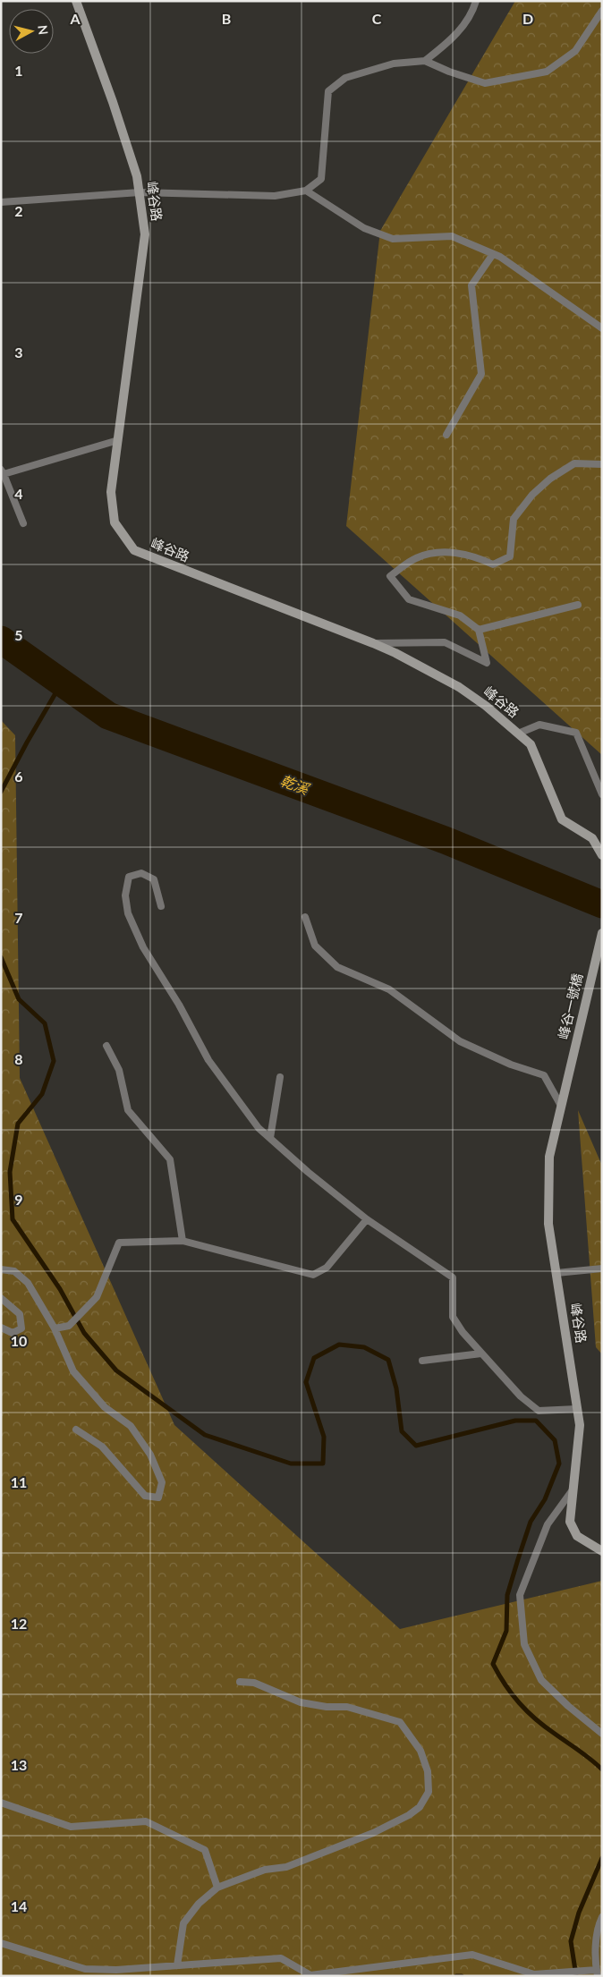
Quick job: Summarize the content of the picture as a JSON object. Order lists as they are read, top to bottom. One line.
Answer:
{"streets":{"street":["峰谷路","峰谷一號橋"]},"crossings":[["峰谷路","峰谷一號橋"]],"water":["乾溪"],"north":"right","grid":{"columns":["A","B","C","D"],"rows":["1","2","3","4","5","6","7","8","9","10","11","12","13","14"]}}
